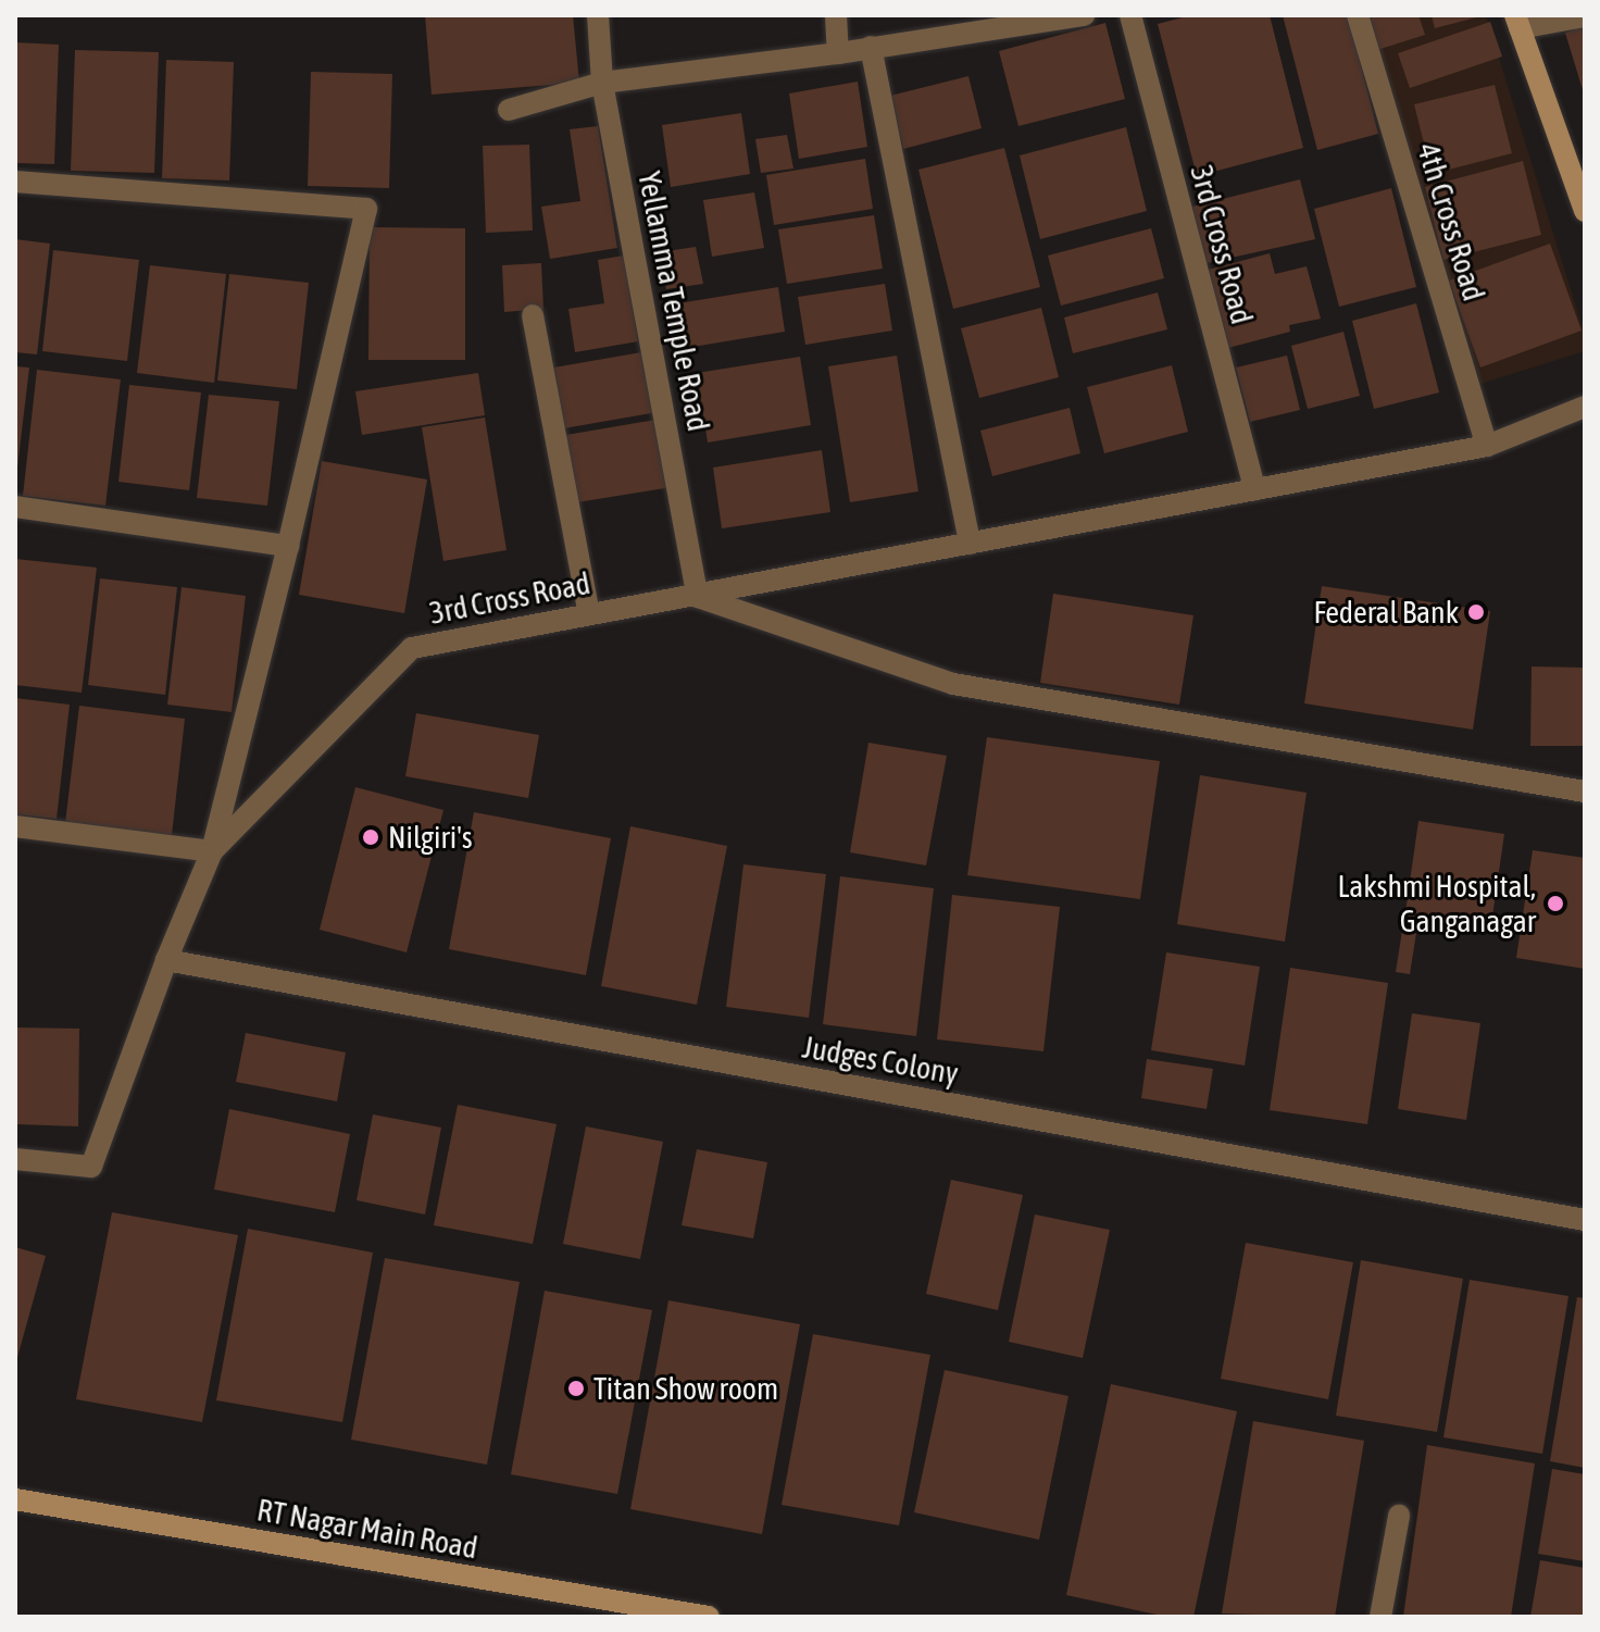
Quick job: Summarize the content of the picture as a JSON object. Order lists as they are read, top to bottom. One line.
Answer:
{"streets":{"street":["4th Cross Road","3rd Cross Road","Yellamma Temple Road","Judges Colony","RT Nagar Main Road"]},"crossings":[["4th Cross Road","3rd Cross Road"],["3rd Cross Road","Yellamma Temple Road"],["3rd Cross Road","Judges Colony"]],"places":["Federal Bank","Nilgiri's","Lakshmi Hospital, Ganganagar","Titan Show room"]}
